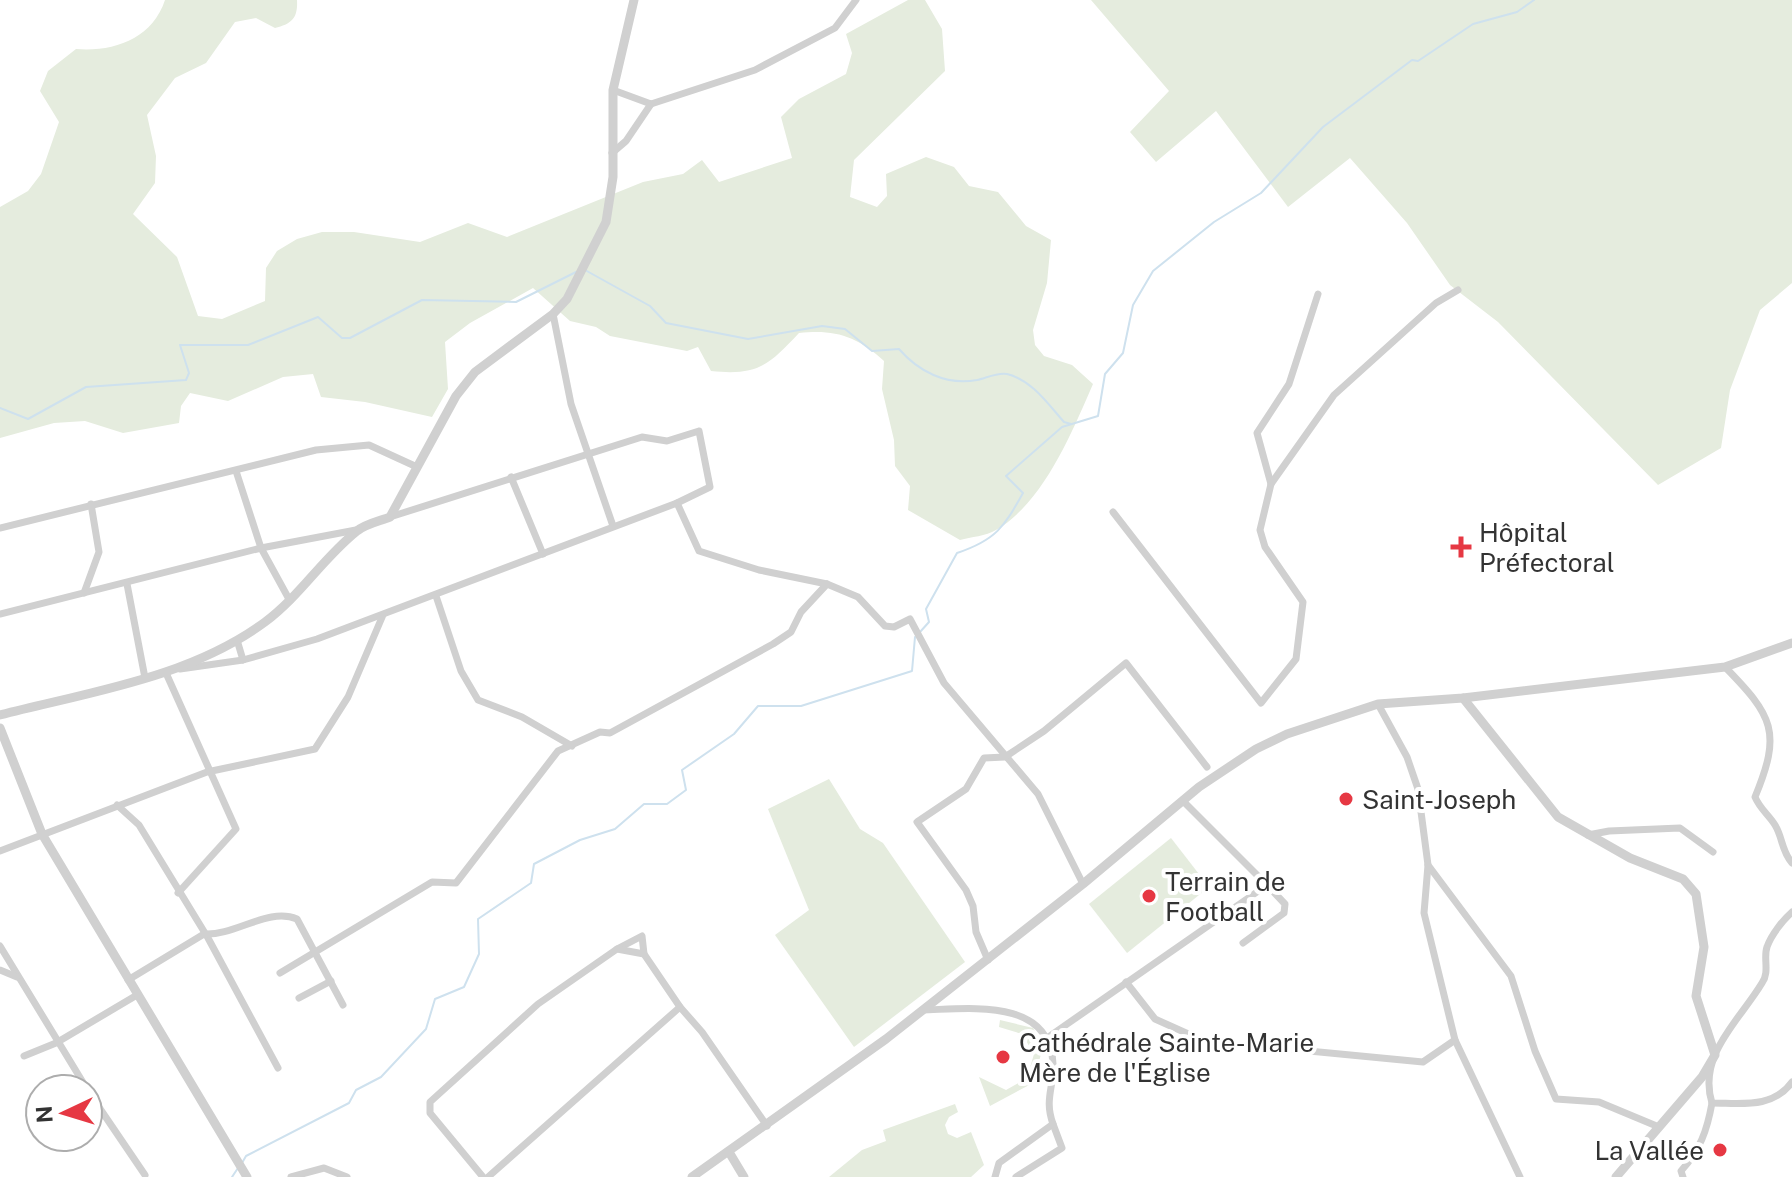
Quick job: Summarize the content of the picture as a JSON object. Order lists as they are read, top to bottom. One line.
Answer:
{"places":{"health":["Hôpital Préfectoral"],"other":["Saint-Joseph","Terrain de Football","Cathédrale Sainte-Marie Mère de l'Église","La Vallée"]},"north":"left"}
